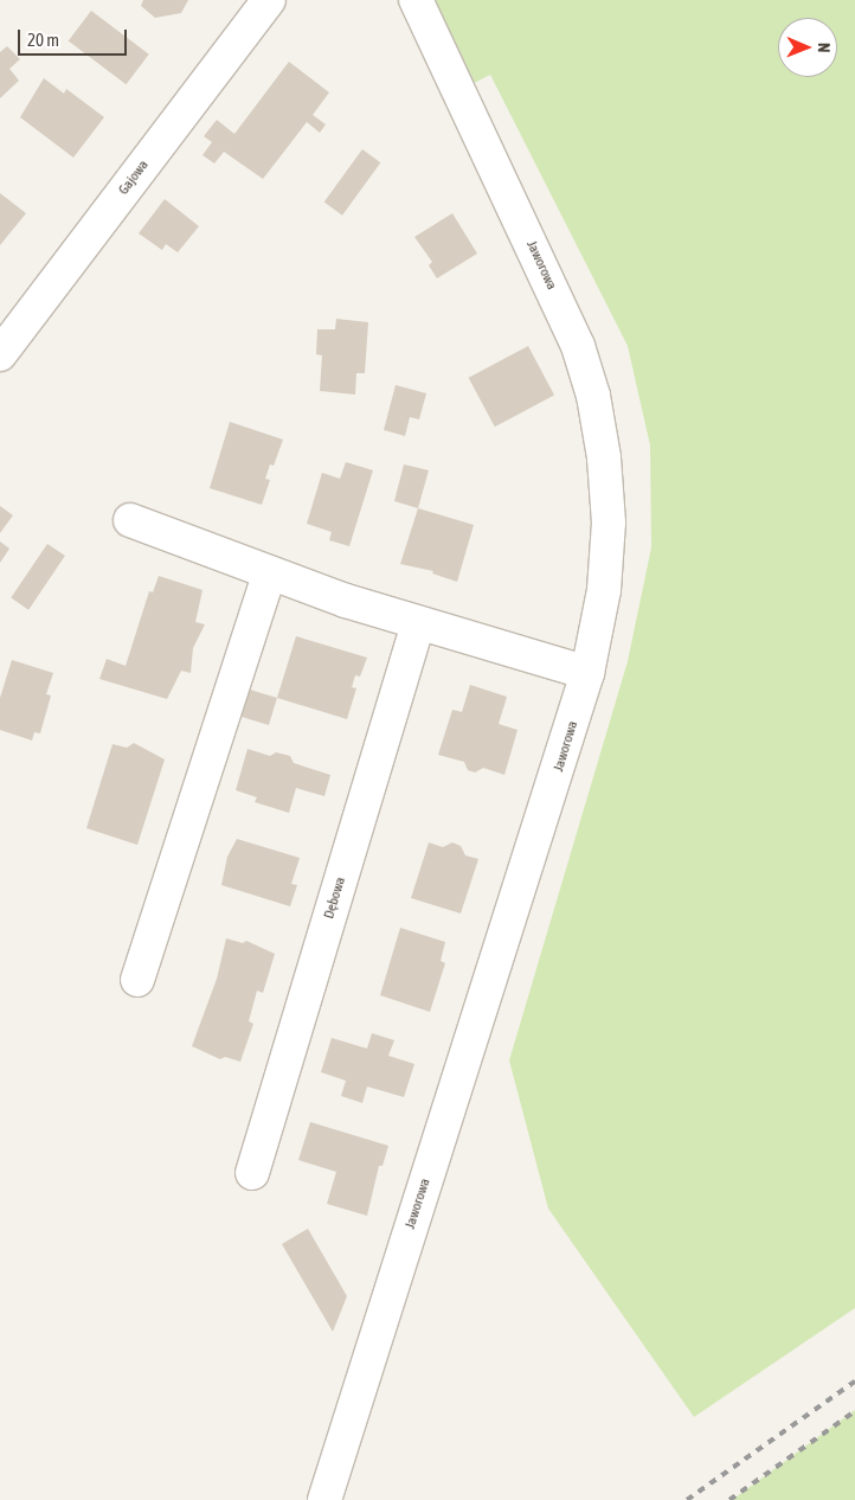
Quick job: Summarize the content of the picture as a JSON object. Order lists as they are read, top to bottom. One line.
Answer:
{"streets":{"street":["Gajowa","Jaworowa","Dębowa"]},"scale_bar":"20 m","north":"right"}
